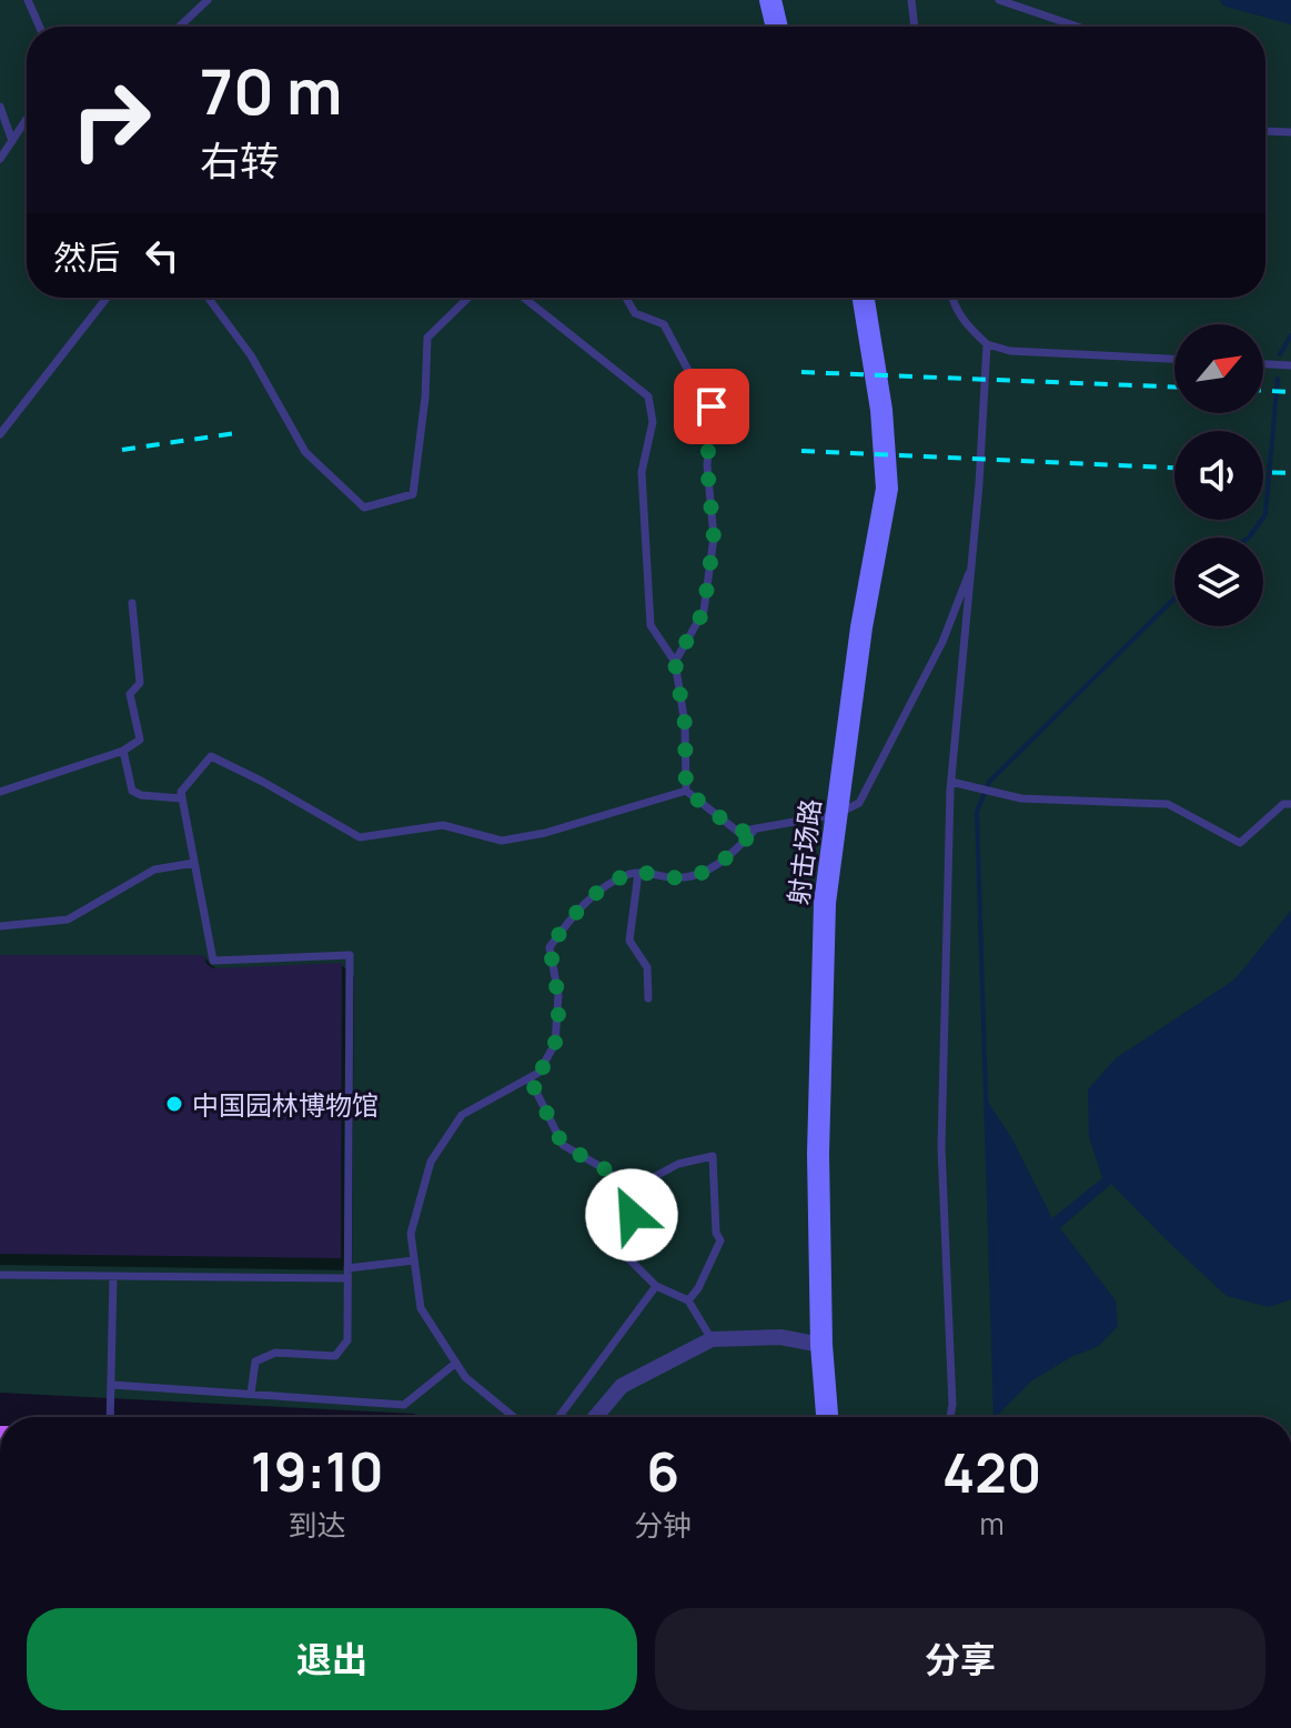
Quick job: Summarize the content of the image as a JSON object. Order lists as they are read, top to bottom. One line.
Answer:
{"streets":{"street":["射击场路"]},"places":["中国园林博物馆"],"north":"top right","page":{"turn":["70 m","右转"],"then":"然后","eta":["19:10","到达","6","分钟","420","m"],"buttons":["退出","分享"]}}
